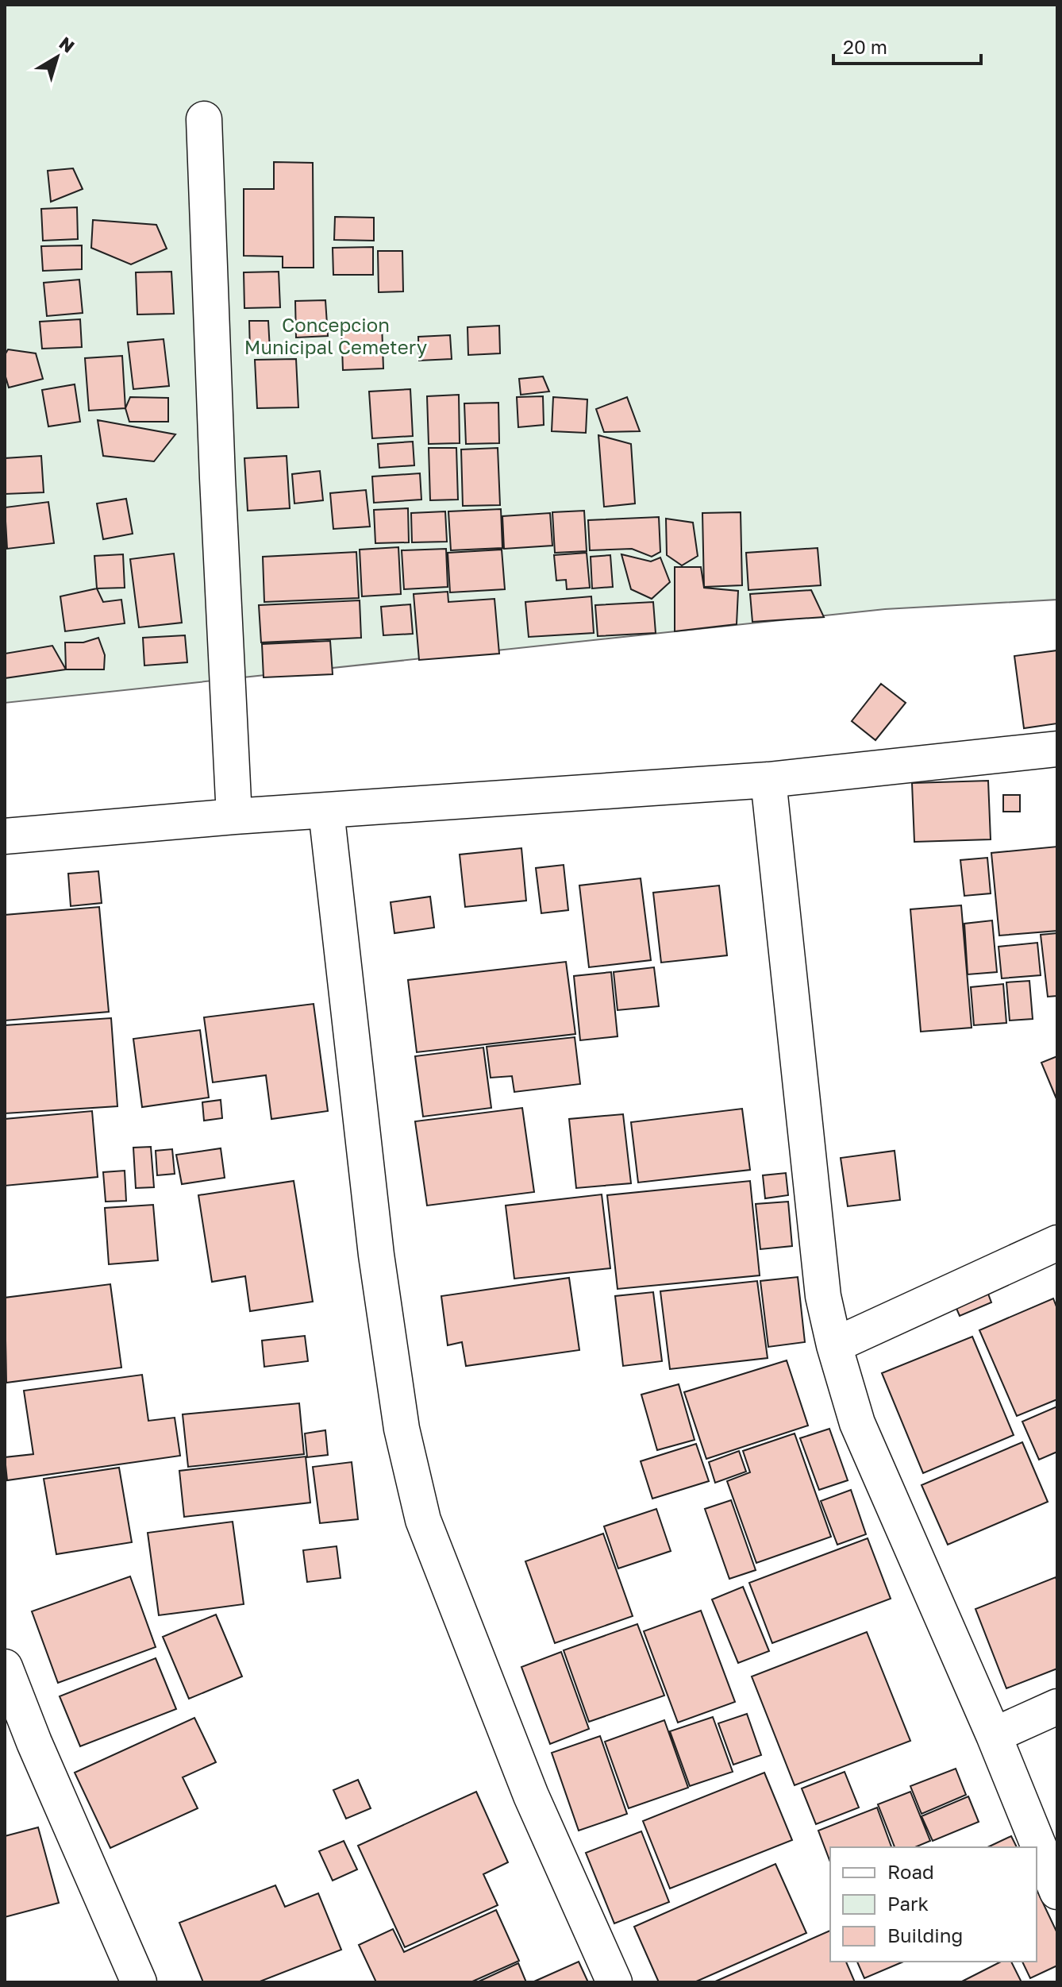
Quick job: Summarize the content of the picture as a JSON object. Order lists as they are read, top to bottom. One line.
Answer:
{"parks":["Concepcion Municipal Cemetery"],"legend":["Road","Park","Building"],"scale_bar":"20 m","north":"top right"}
